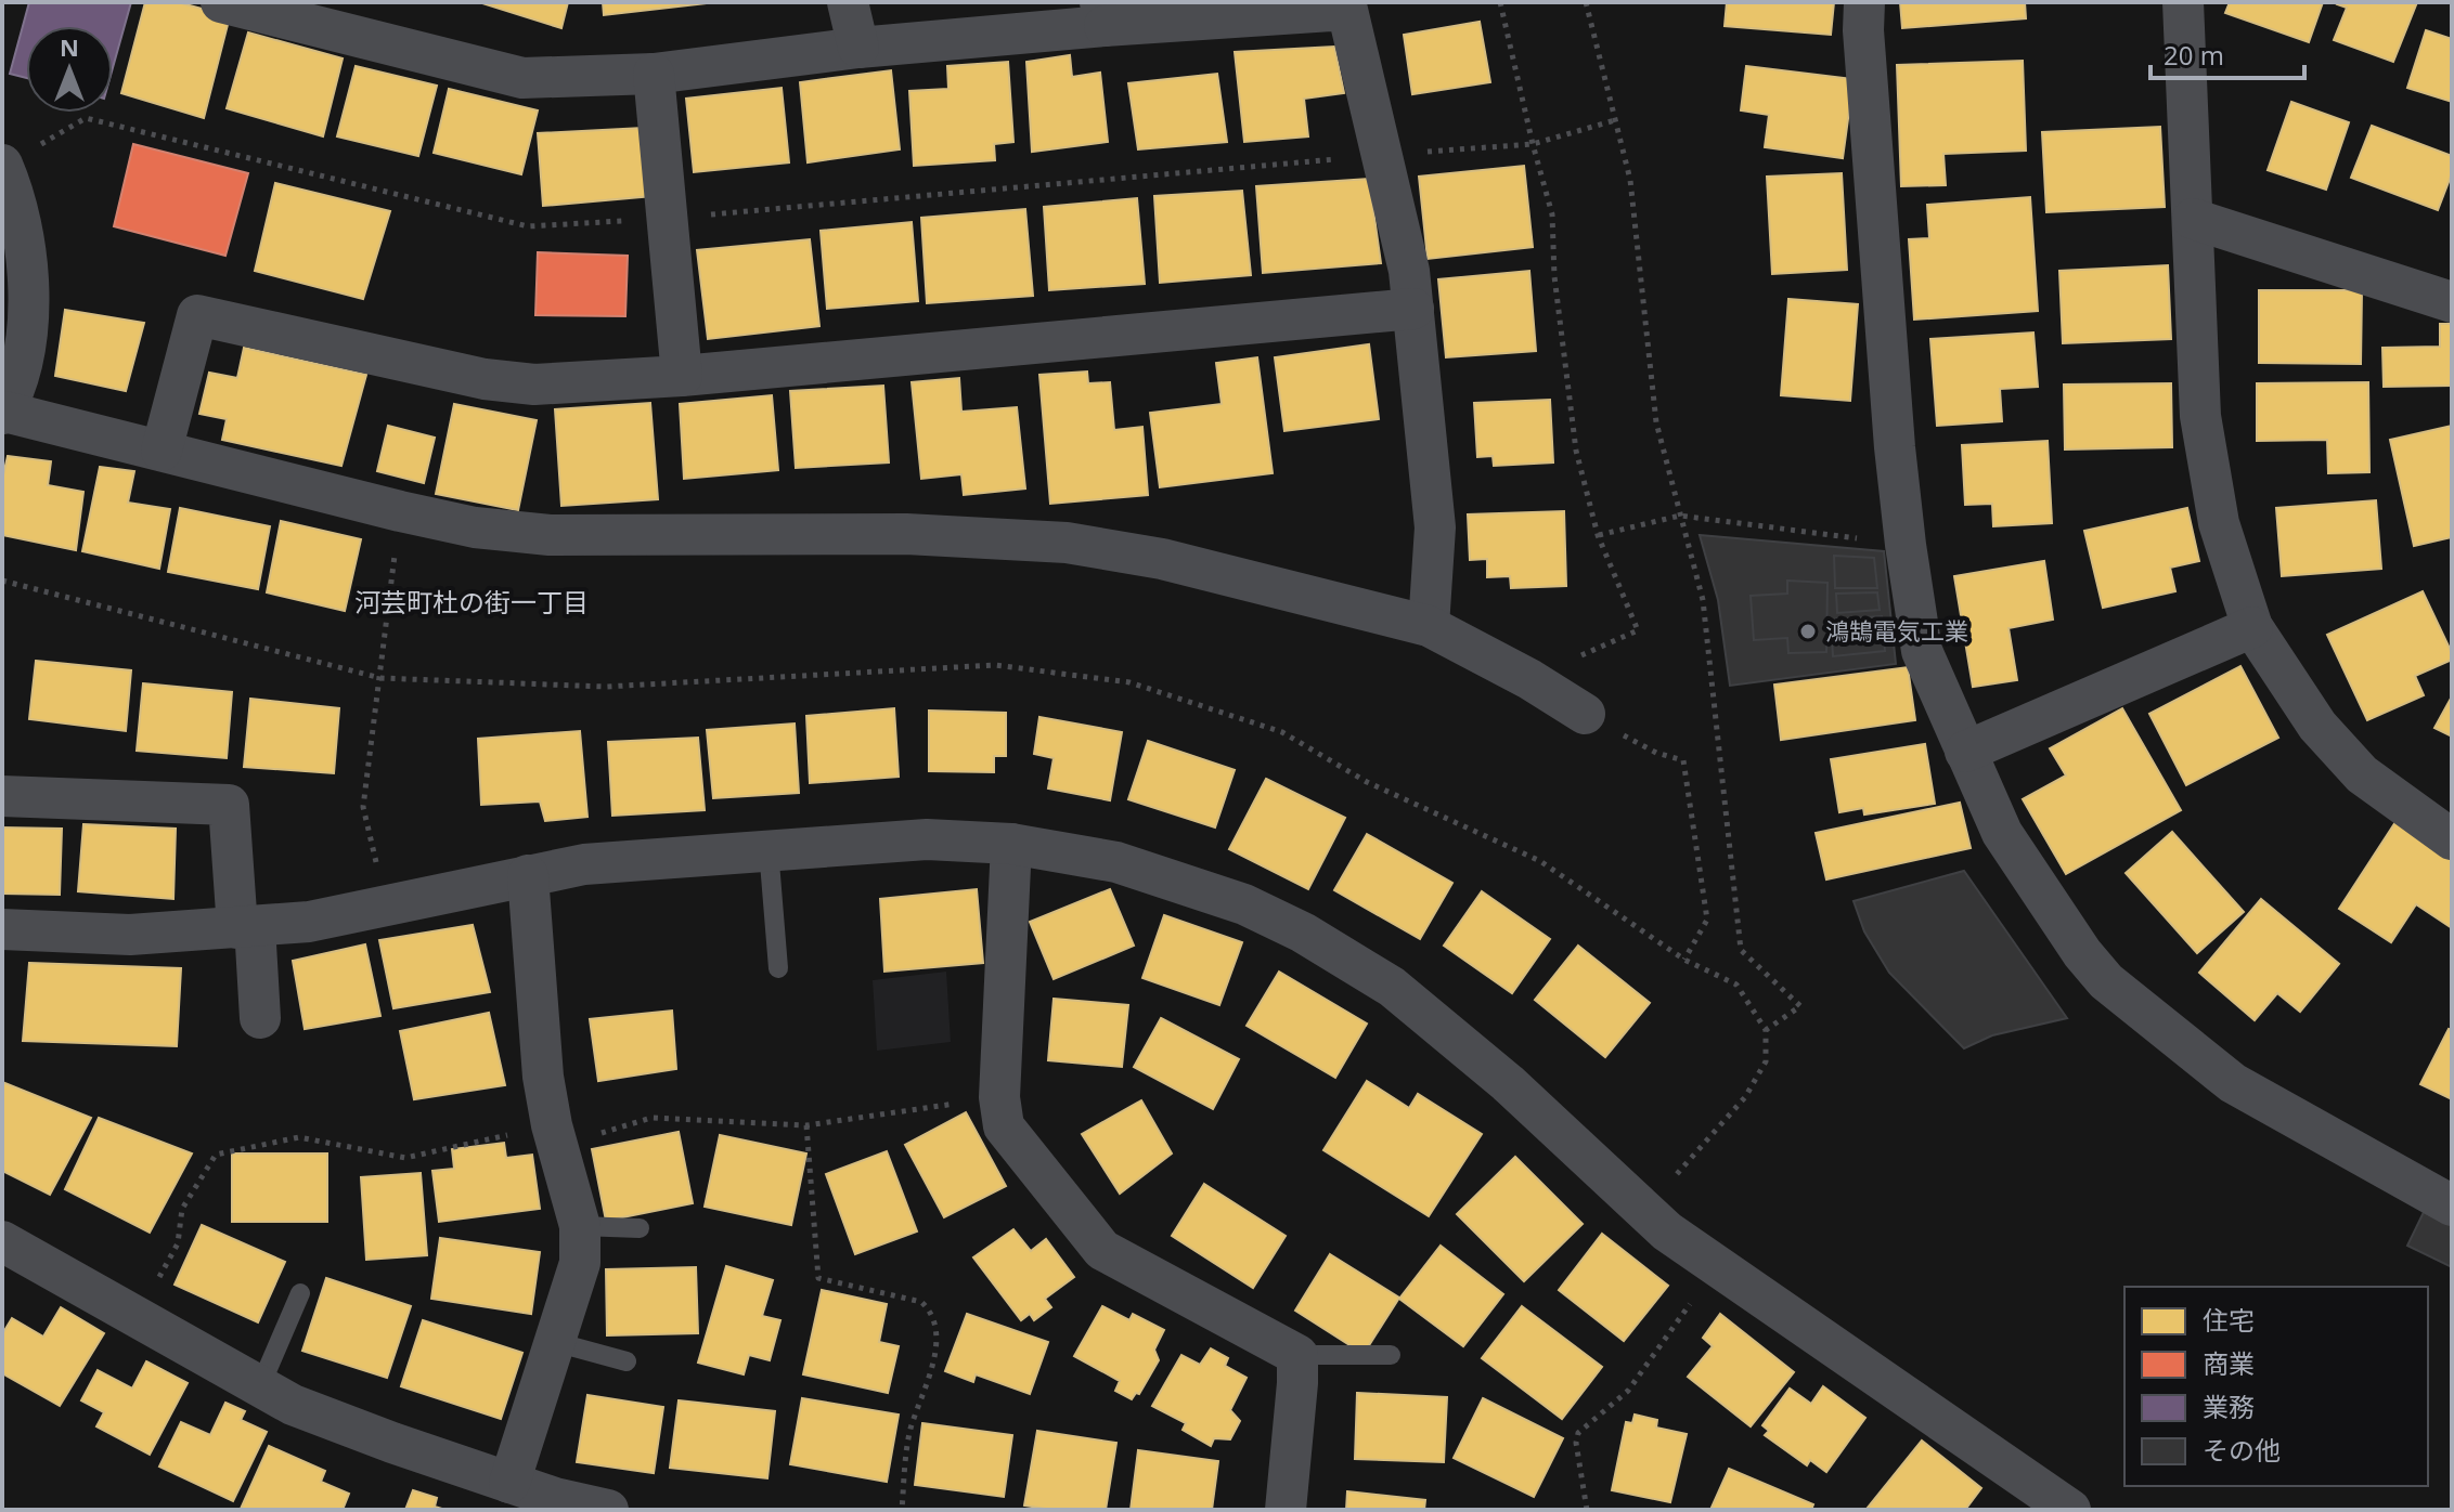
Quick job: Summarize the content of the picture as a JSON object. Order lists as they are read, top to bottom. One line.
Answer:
{"districts":["河芸町杜の街一丁目"],"places":["鴻鵠電気工業"],"legend":["住宅","商業","業務","その他"],"scale_bar":"20 m","north":"top"}
